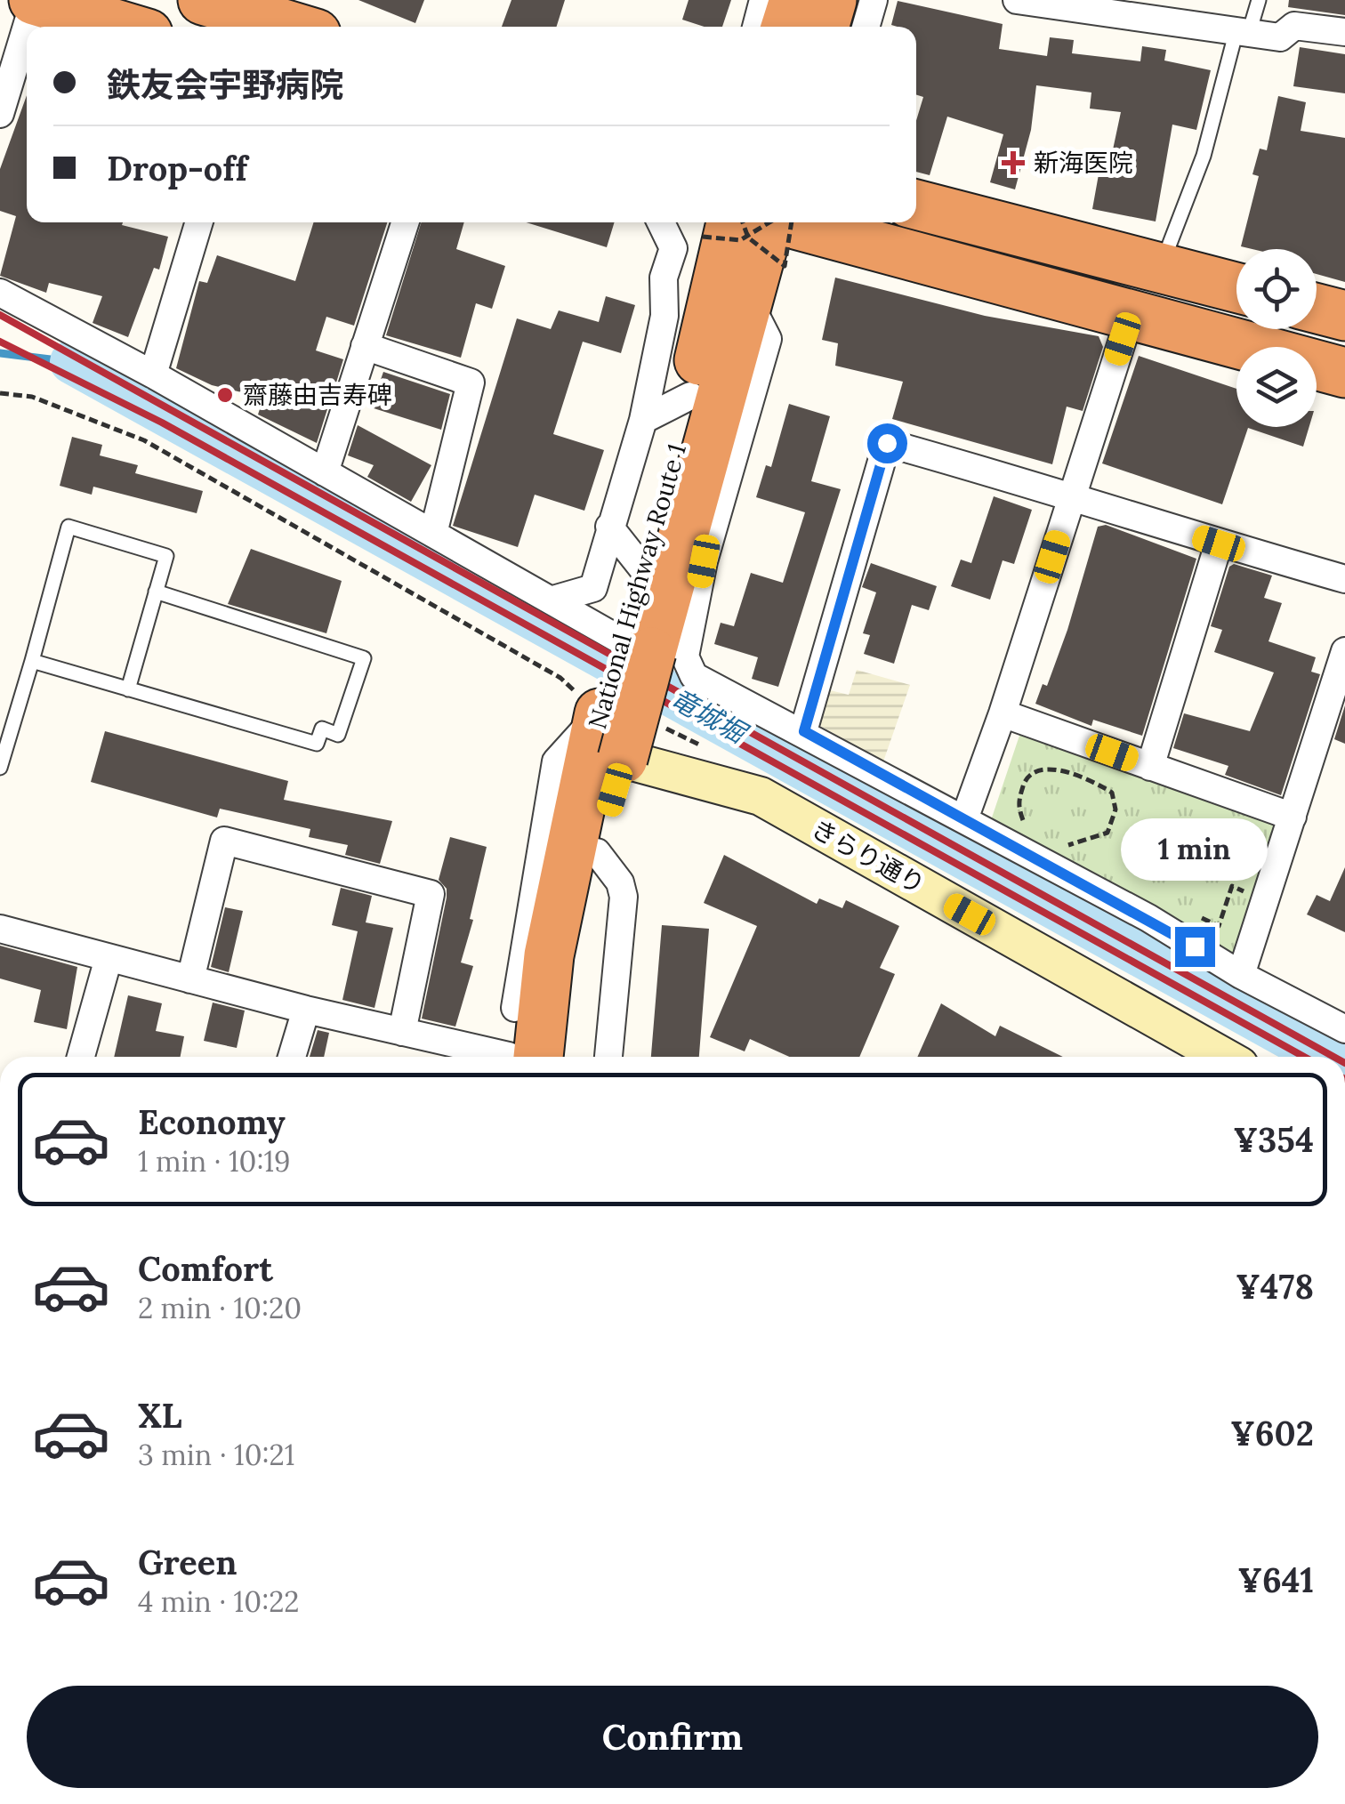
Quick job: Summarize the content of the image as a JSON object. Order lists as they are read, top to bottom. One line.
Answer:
{"streets":{"highway":["National Highway Route 1"],"street":["きらり通り"]},"crossings":[["National Highway Route 1","きらり通り"]],"water":["竜城堀"],"places":{"health":["新海医院"],"other":["齋藤由吉寿碑"]},"page":{"banner":["鉄友会宇野病院","Drop-off"],"bubble":"1 min","list":[{"name":"Economy","note":"1 min · 10:19","value":"¥354"},{"name":"Comfort","note":"2 min · 10:20","value":"¥478"},{"name":"XL","note":"3 min · 10:21","value":"¥602"},{"name":"Green","note":"4 min · 10:22","value":"¥641"}],"buttons":"Confirm"}}
